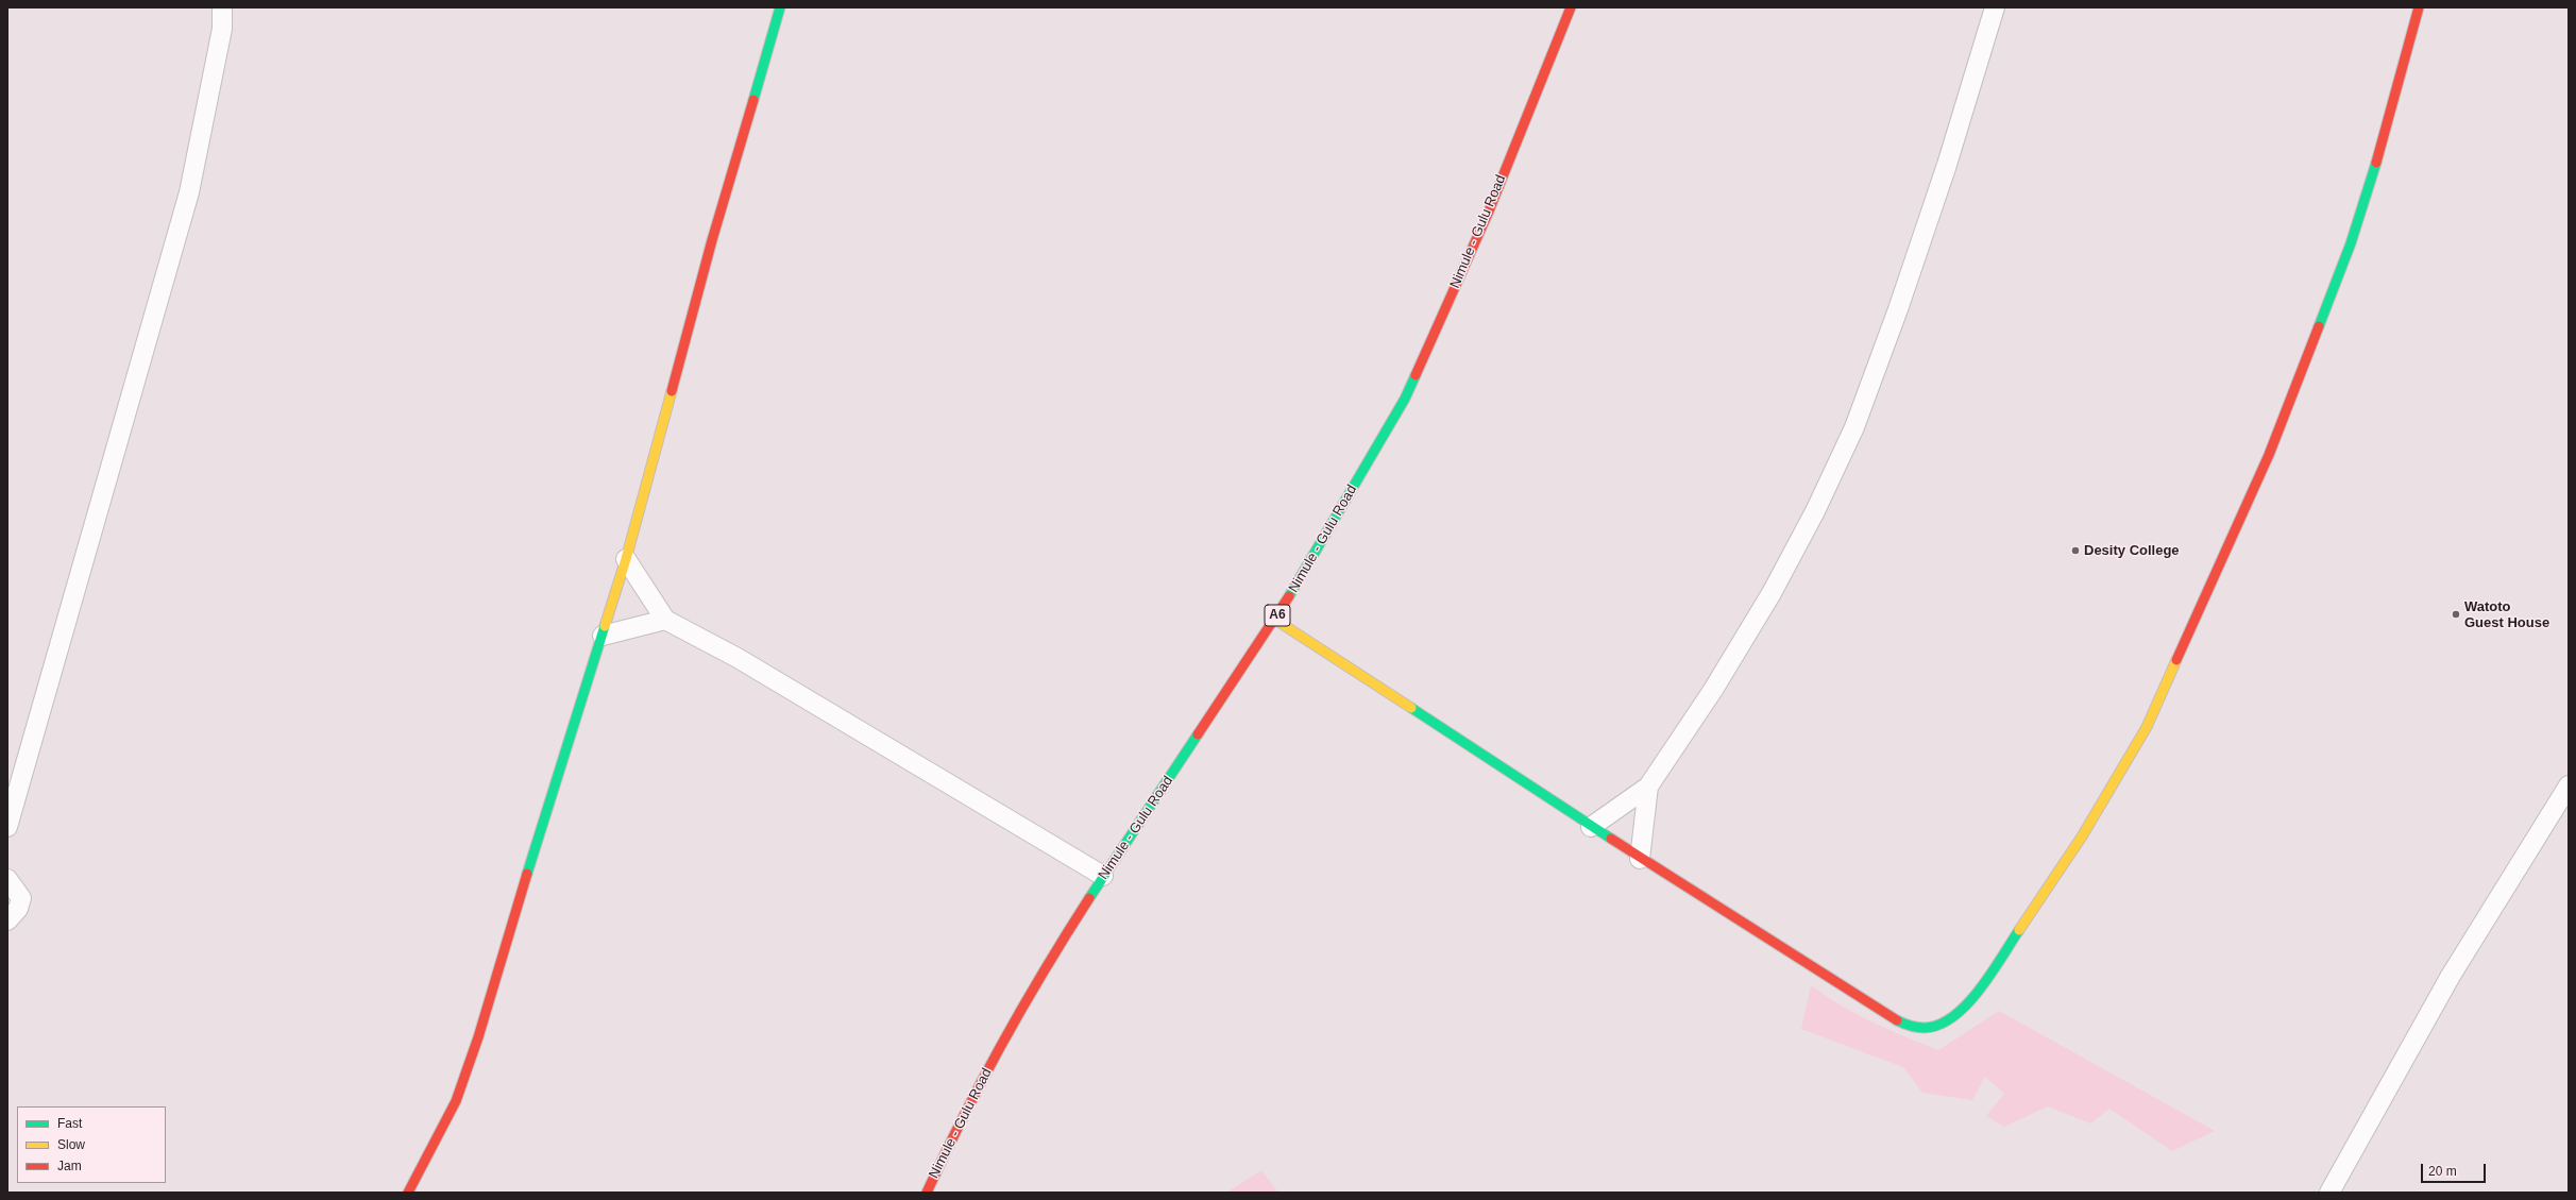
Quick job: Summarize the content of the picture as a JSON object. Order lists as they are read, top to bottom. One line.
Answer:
{"streets":{"street":["Nimule - Gulu Road","A6"]},"places":["Desity College","Watoto Guest House"],"legend":["Fast","Slow","Jam"],"scale_bar":"20 m"}
